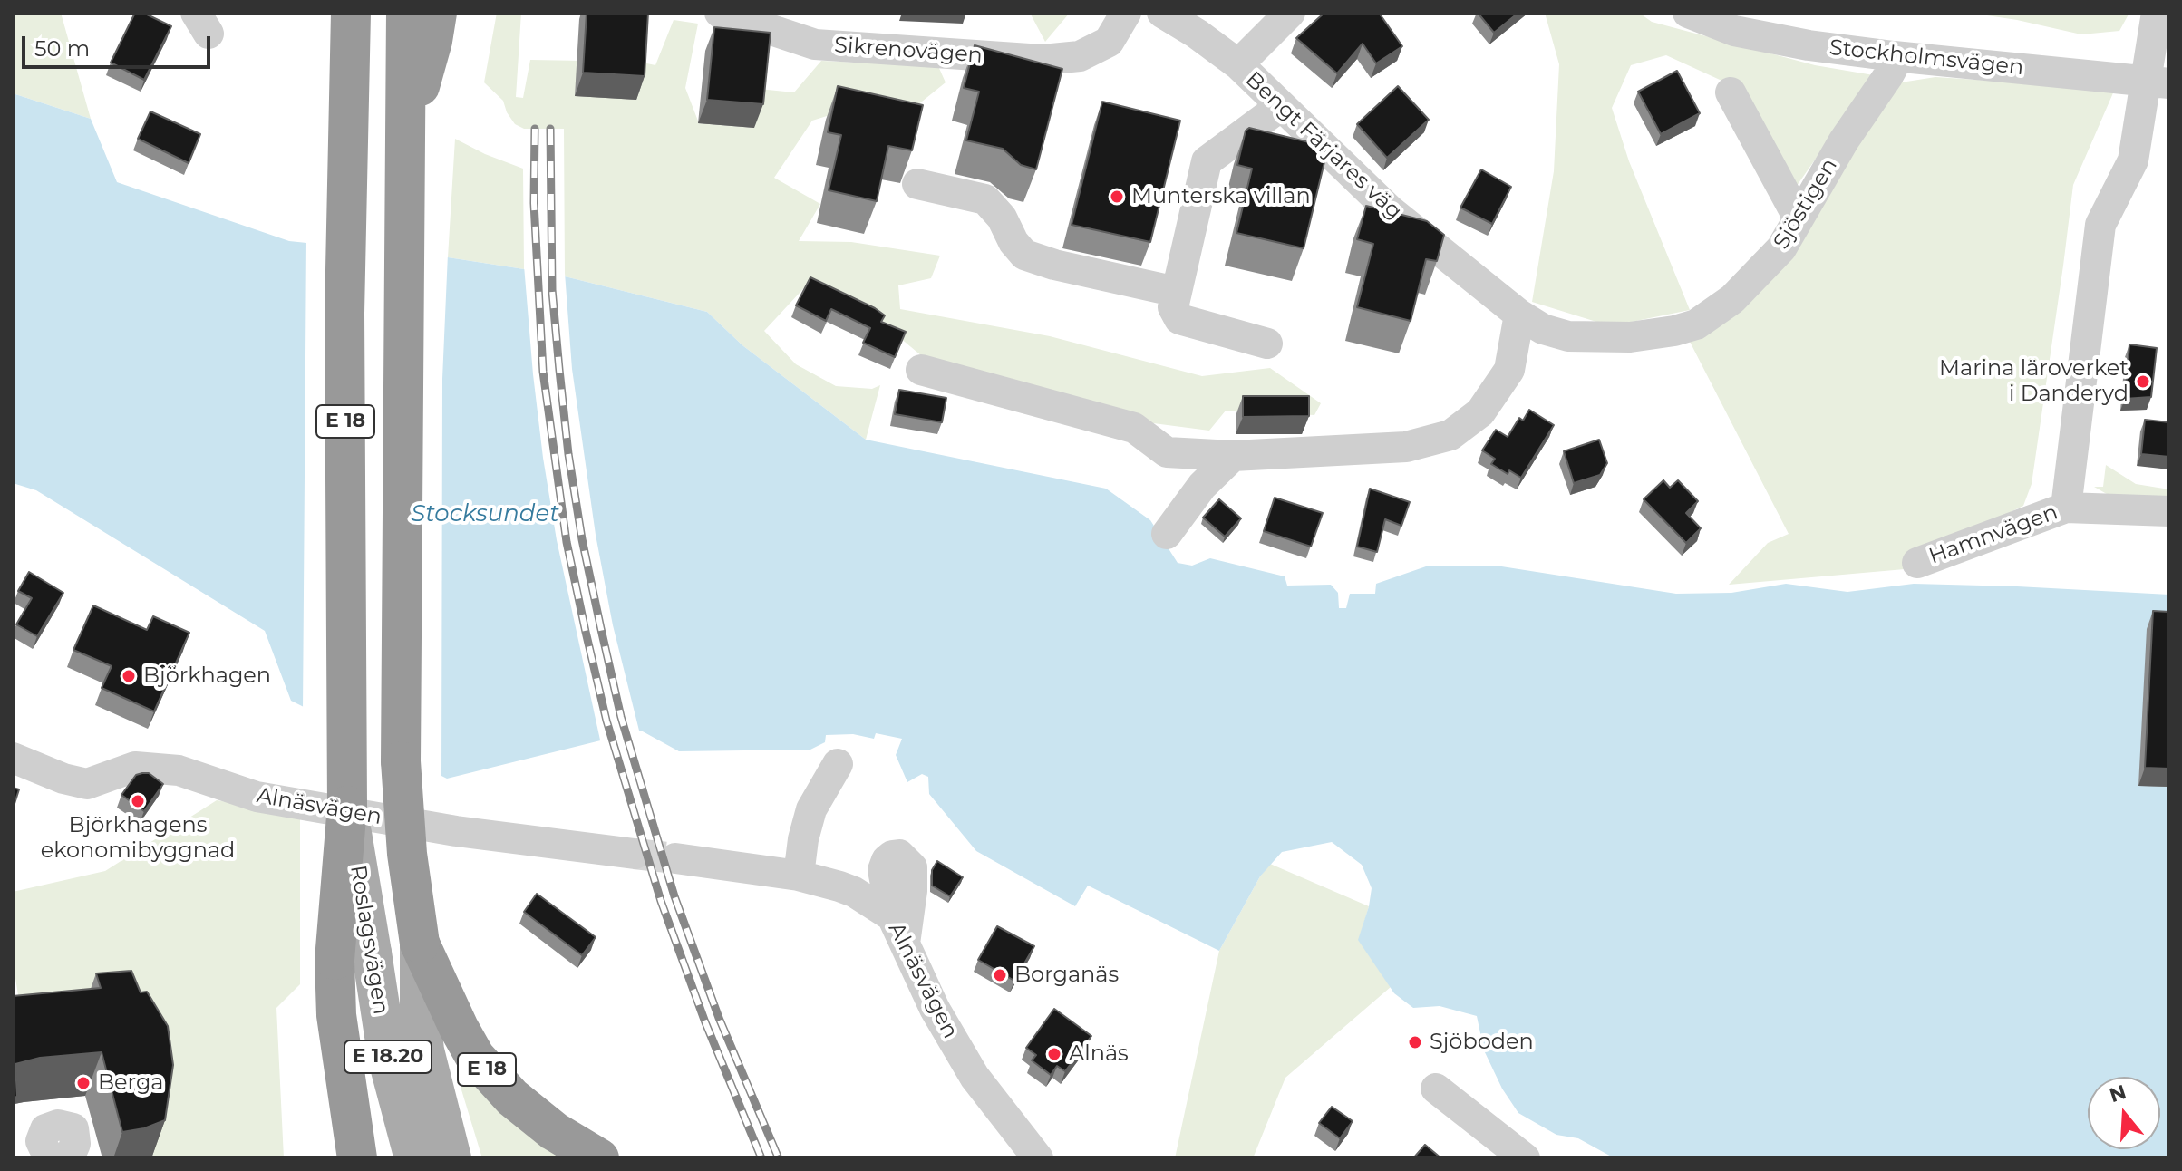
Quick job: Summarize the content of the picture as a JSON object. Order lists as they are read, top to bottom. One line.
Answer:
{"streets":{"highway":["E 18"],"main road":["Roslagsvägen","E 18.20"],"street":["Sikrenovägen","Stockholmsvägen","Bengt Färjares väg","Sjöstigen","Hamnvägen","Alnäsvägen"]},"crossings":[["Stockholmsvägen","Sjöstigen"],["Stockholmsvägen","Hamnvägen"],["Bengt Färjares väg","Sjöstigen"],["E 18","Roslagsvägen"]],"water":["Stocksundet"],"places":["Munterska villan","Marina läroverket i Danderyd","Björkhagen","Björkhagens ekonomibyggnad","Borganäs","Sjöboden","Alnäs","Berga"],"scale_bar":"50 m","north":"top"}
